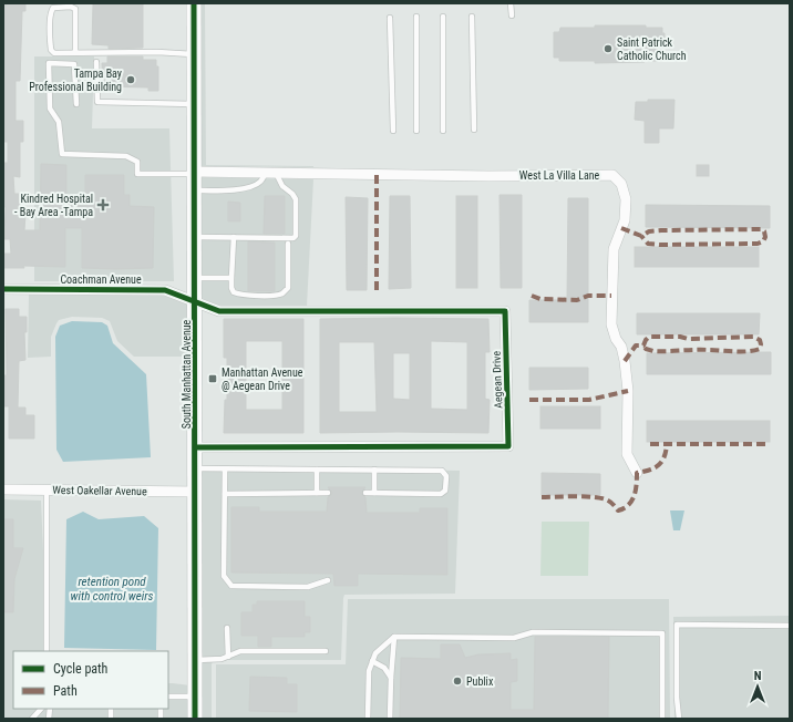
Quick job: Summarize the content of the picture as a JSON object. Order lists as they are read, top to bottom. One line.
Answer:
{"streets":{"main road":["South Manhattan Avenue"],"street":["West La Villa Lane","Coachman Avenue","Aegean Drive","West Oakellar Avenue"]},"crossings":[["West La Villa Lane","South Manhattan Avenue"],["Coachman Avenue","South Manhattan Avenue"],["Coachman Avenue","Aegean Drive"],["South Manhattan Avenue","Aegean Drive"],["South Manhattan Avenue","West Oakellar Avenue"]],"water":["retention pond with control weirs"],"places":{"other":["Saint Patrick Catholic Church","Tampa Bay Professional Building","Publix"],"health":["Kindred Hospital - Bay Area -Tampa"],"transit":["Manhattan Avenue @ Aegean Drive"]},"legend":["Cycle path","Path"],"north":"top"}
